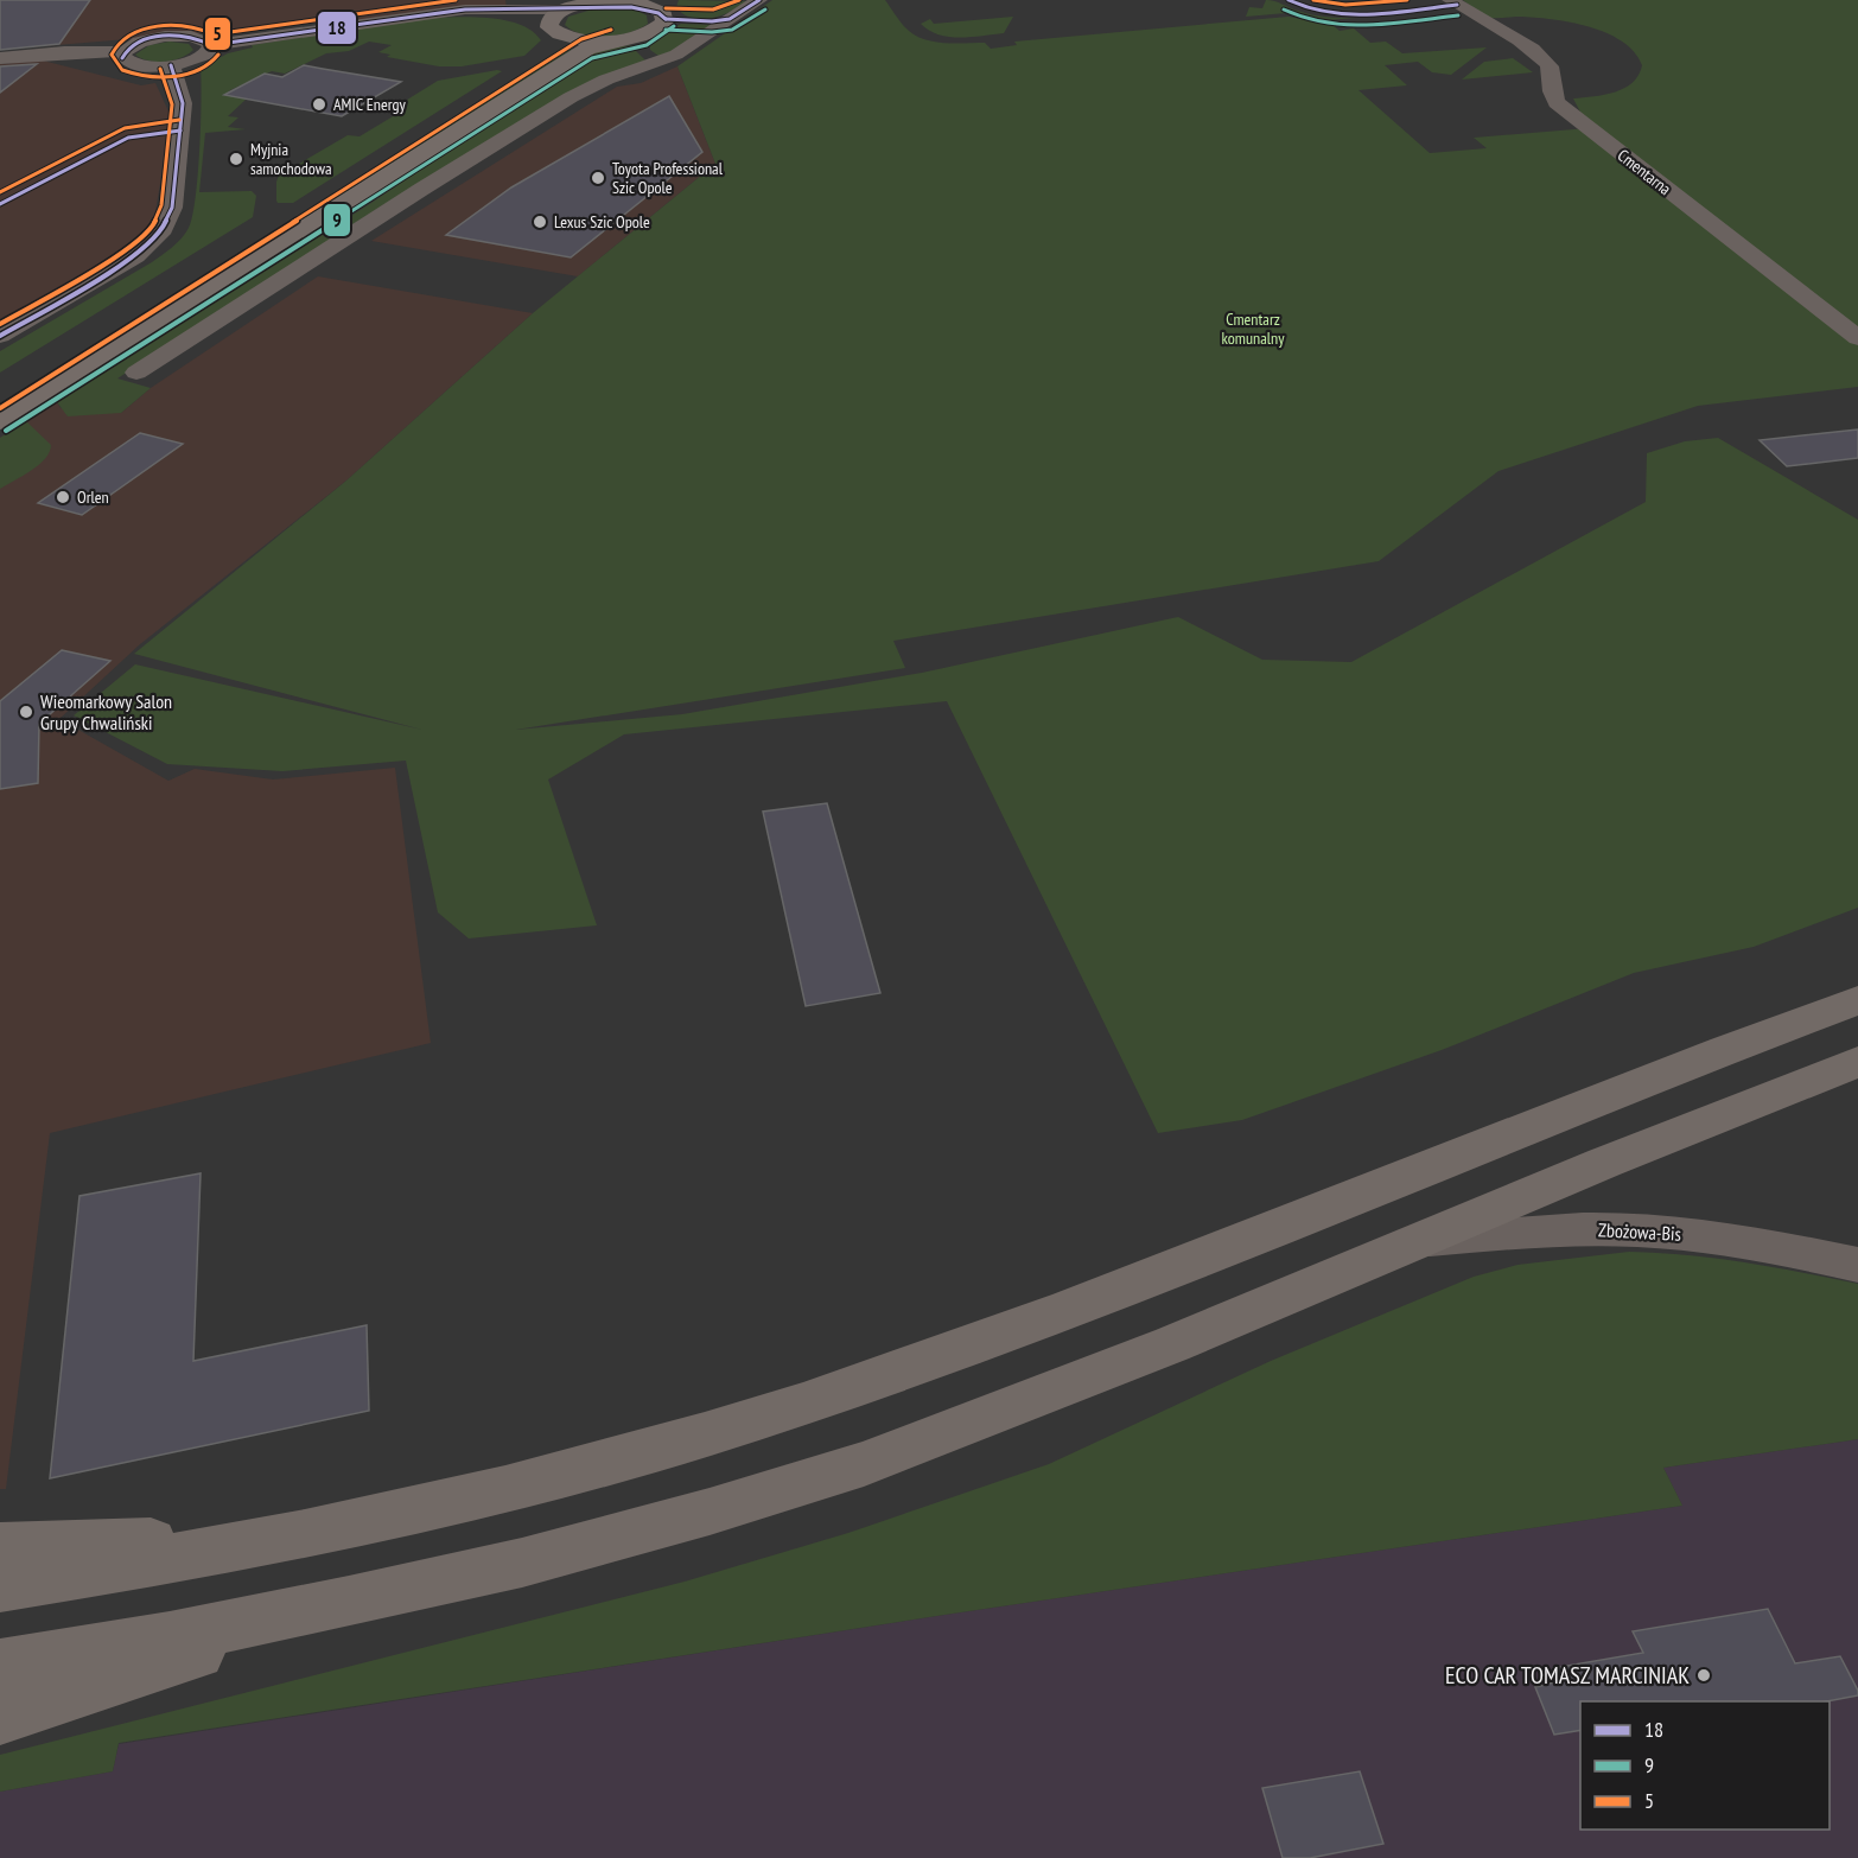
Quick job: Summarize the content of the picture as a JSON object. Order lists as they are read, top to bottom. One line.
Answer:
{"streets":{"street":["Cmentarna","Zbożowa-Bis"]},"parks":["Cmentarz komunalny"],"places":["AMIC Energy","Myjnia samochodowa","Toyota Professional Szic Opole","Lexus Szic Opole","Orlen","Wieomarkowy Salon Grupy Chwaliński","ECO CAR TOMASZ MARCINIAK"],"lines":["transit line 18","transit line 5","transit line 9"],"legend":["18","9","5"]}
